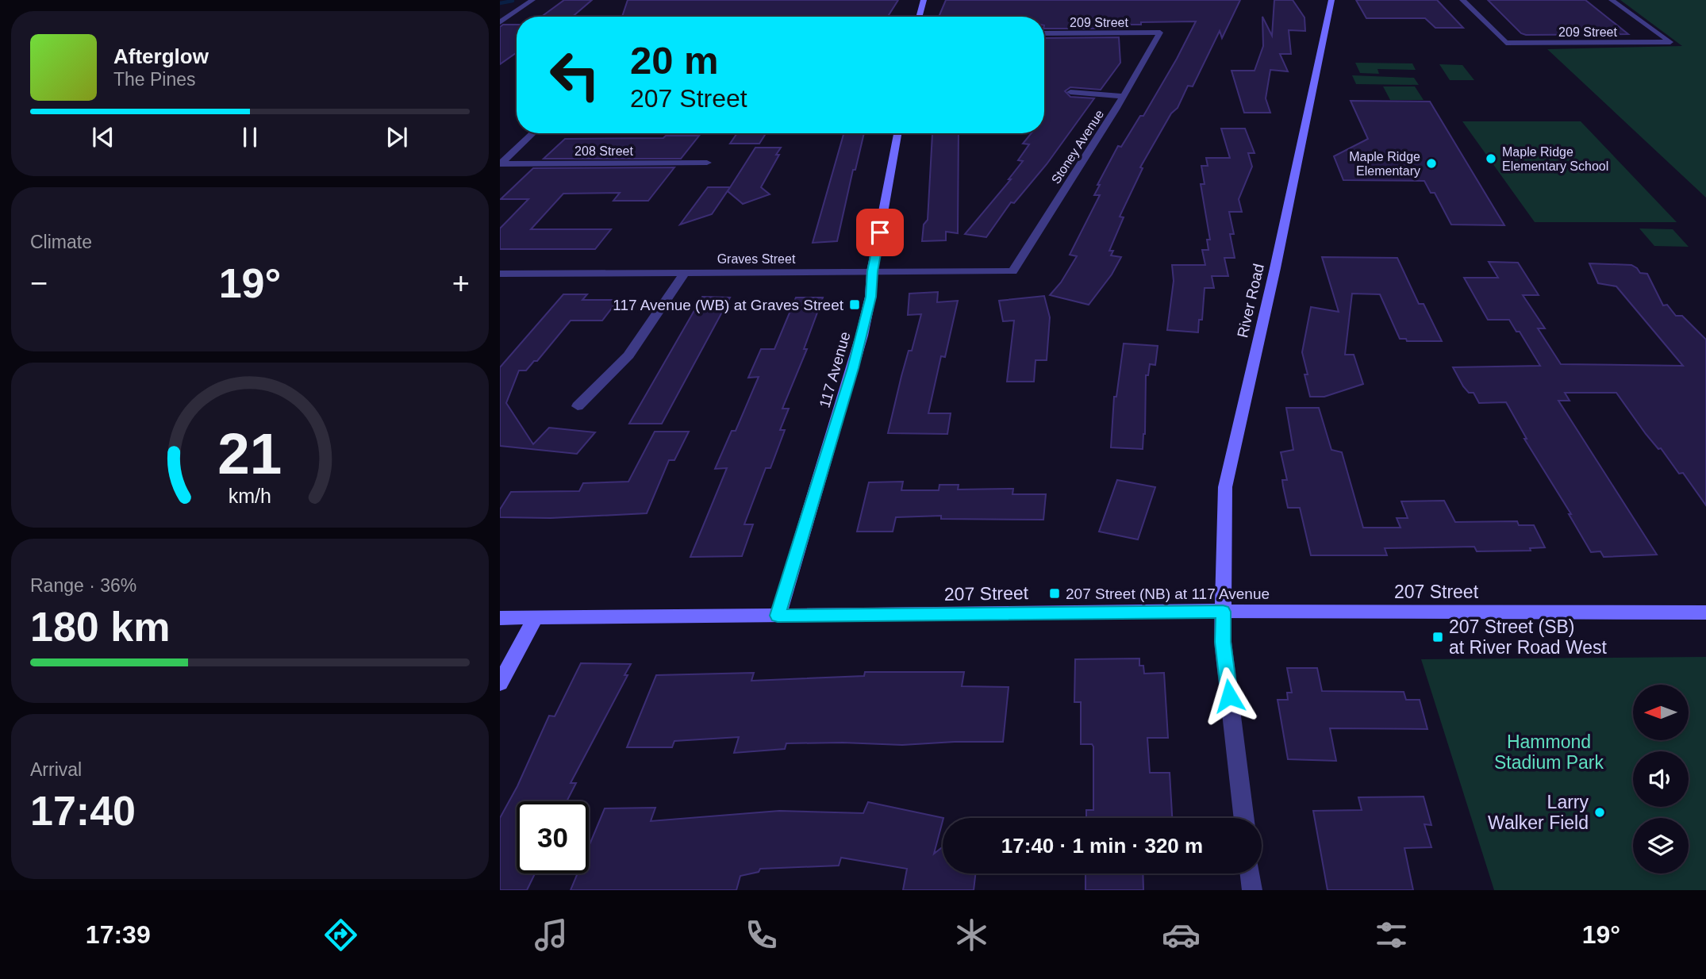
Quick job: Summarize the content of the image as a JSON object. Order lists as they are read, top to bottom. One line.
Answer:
{"streets":{"street":["209 Street","Stoney Avenue","208 Street","Graves Street","River Road","117 Avenue","207 Street"]},"crossings":[["209 Street","Stoney Avenue"],["Stoney Avenue","Graves Street"],["Graves Street","117 Avenue"],["River Road","207 Street"],["117 Avenue","207 Street"]],"parks":["Hammond Stadium Park"],"places":{"other":["Maple Ridge Elementary School","Maple Ridge Elementary","Larry Walker Field"],"transit":["117 Avenue (WB) at Graves Street","207 Street (NB) at 117 Avenue","207 Street (SB) at River Road West"]},"north":"left","page":{"turn":["20 m","207 Street"],"song":["Afterglow","The Pines"],"tile":["Climate",["Range · 36%","180 km"],["Arrival","17:40"]],"heat":["−","19°","+"],"limit":"30","trip":"17:40 · 1 min · 320 m","tabs":["17:39","19°"],"gauge":["21","km/h"]}}
